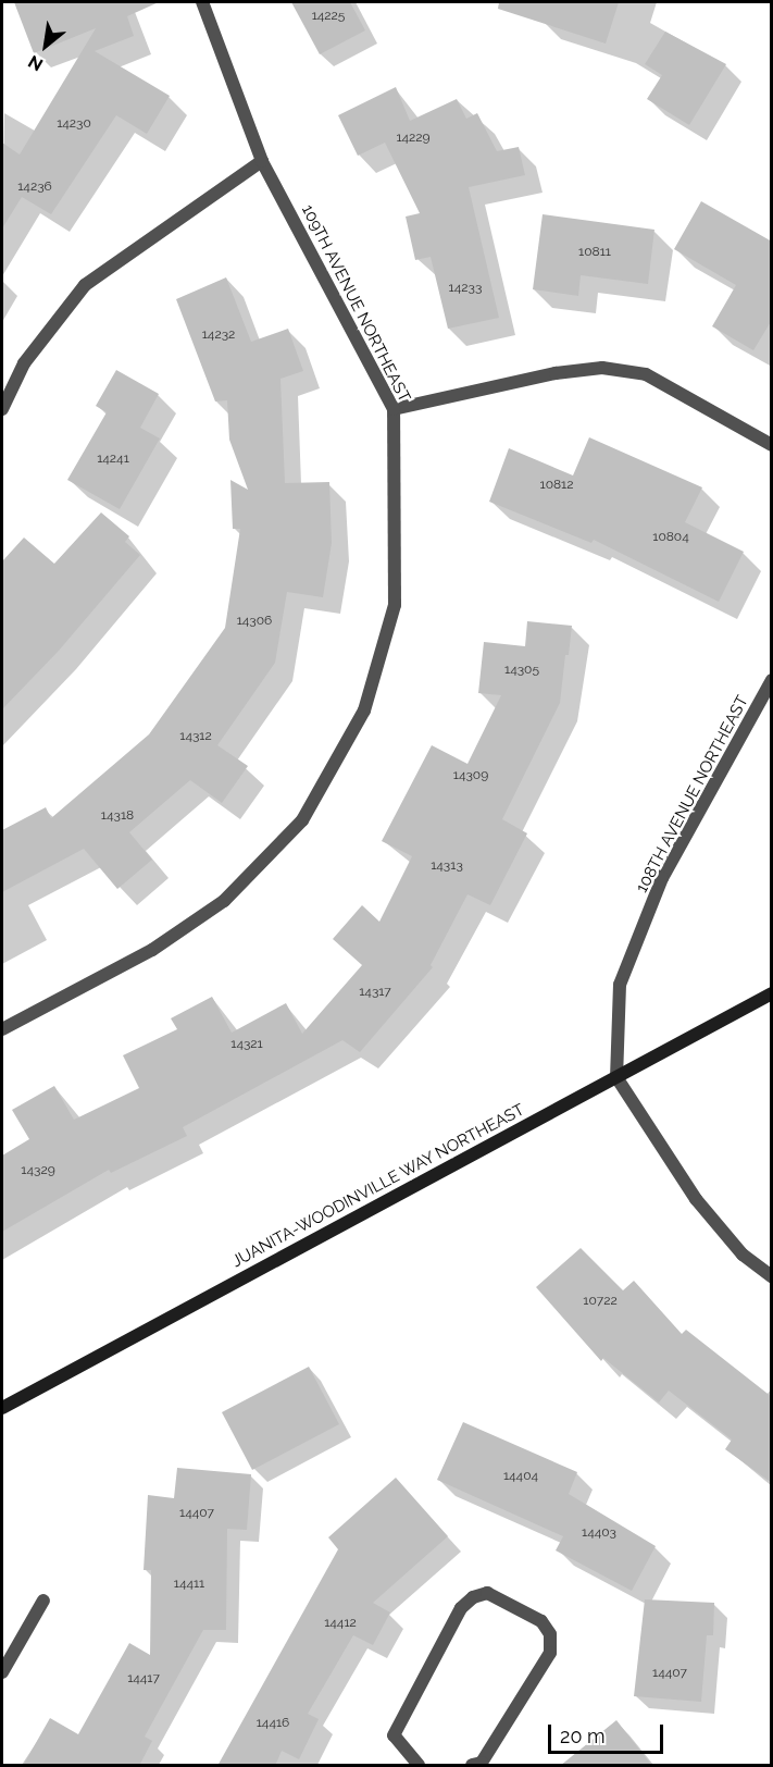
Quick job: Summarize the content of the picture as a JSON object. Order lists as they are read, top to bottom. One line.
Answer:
{"streets":{"main road":["JUANITA-WOODINVILLE WAY NORTHEAST"],"street":["109TH AVENUE NORTHEAST","108TH AVENUE NORTHEAST"]},"crossings":[["108TH AVENUE NORTHEAST","JUANITA-WOODINVILLE WAY NORTHEAST"]],"house_numbers":["14225","14230","14229","14236","10811","14233","14232","14241","10812","10804","14306","14305","14312","14309","14318","14313","14317","14321","14329","10722","14404","14407","14403","14411","14412","14407","14417","14416"],"scale_bar":"20 m","north":"bottom left"}
